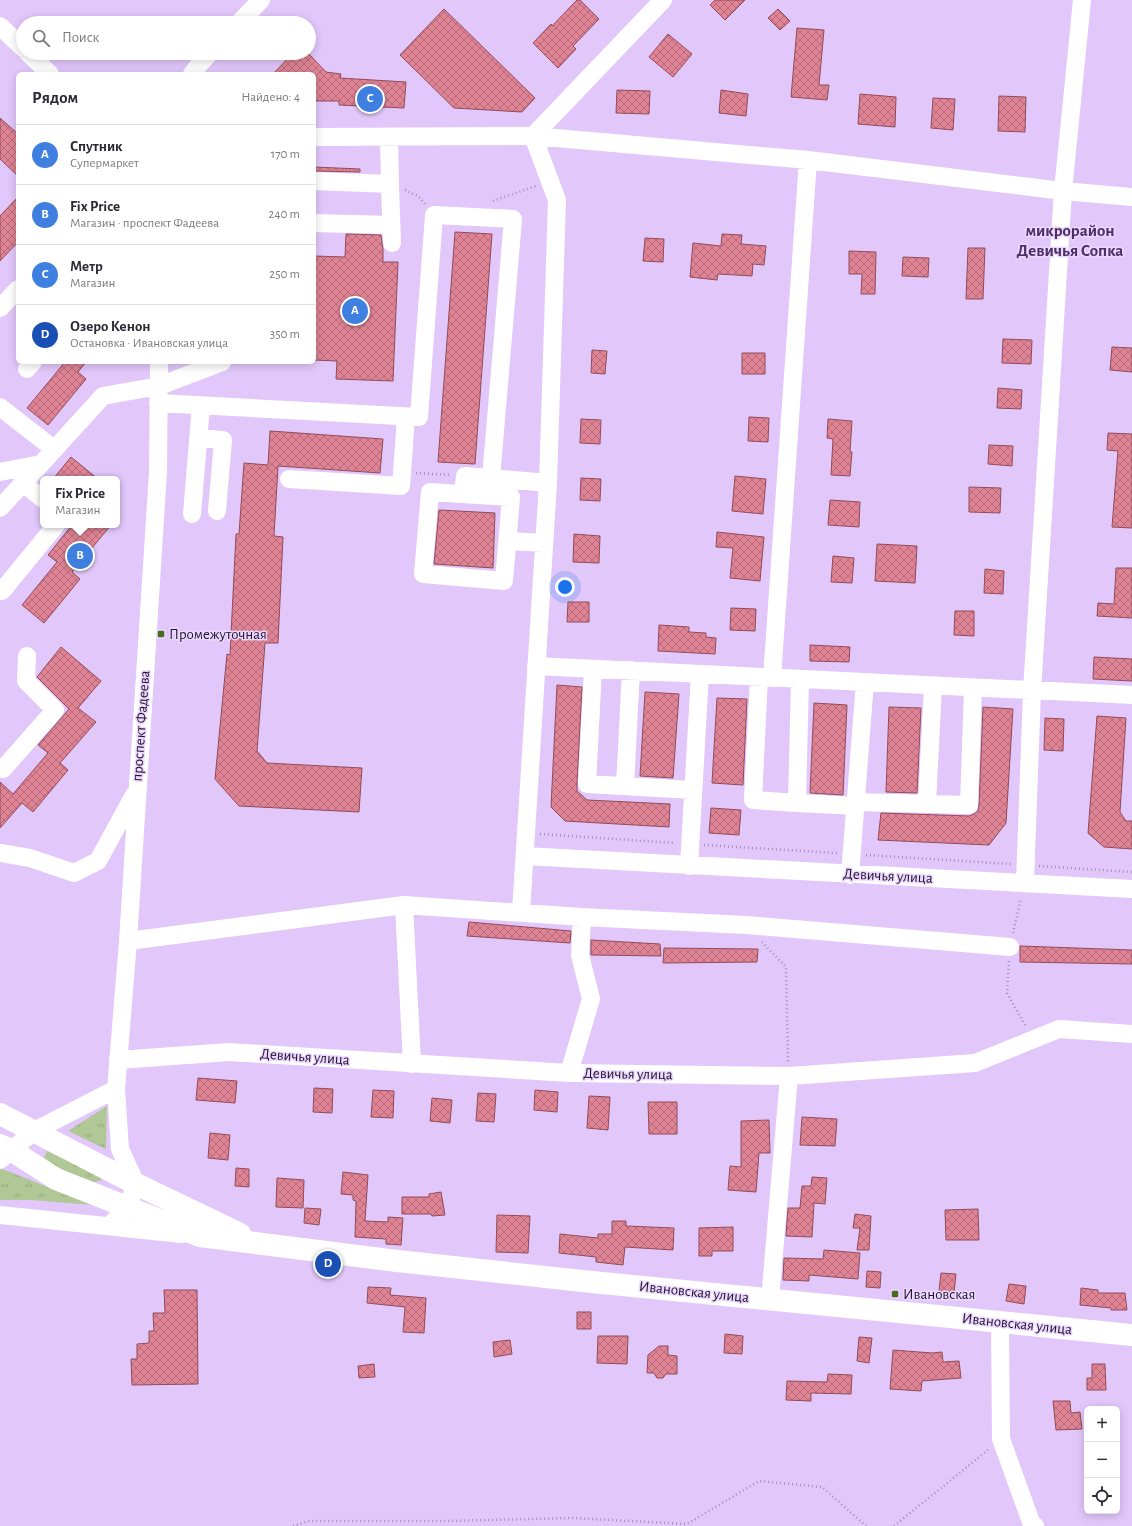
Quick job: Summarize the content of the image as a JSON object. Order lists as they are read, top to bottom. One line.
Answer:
{"streets":{"main road":["Ивановская улица"],"street":["проспект Фадеева","Девичья улица"]},"crossings":[["проспект Фадеева","Девичья улица"]],"districts":["микрорайон Девичья Сопка"],"places":{"transit":["Промежуточная","Ивановская"]},"page":{"search":"Поиск","heading":["Рядом","Найдено: 4"],"pins":["C","A","B","D"],"list":[{"mark":"A","name":"Спутник","note":"Супермаркет","value":"170 m"},{"mark":"B","name":"Fix Price","note":"Магазин · проспект Фадеева","value":"240 m"},{"mark":"C","name":"Метр","note":"Магазин","value":"250 m"},{"mark":"D","name":"Озеро Кенон","note":"Остановка · Ивановская улица","value":"350 m"}],"popup":["Fix Price","Магазин"],"map_buttons":["+","−"]}}
